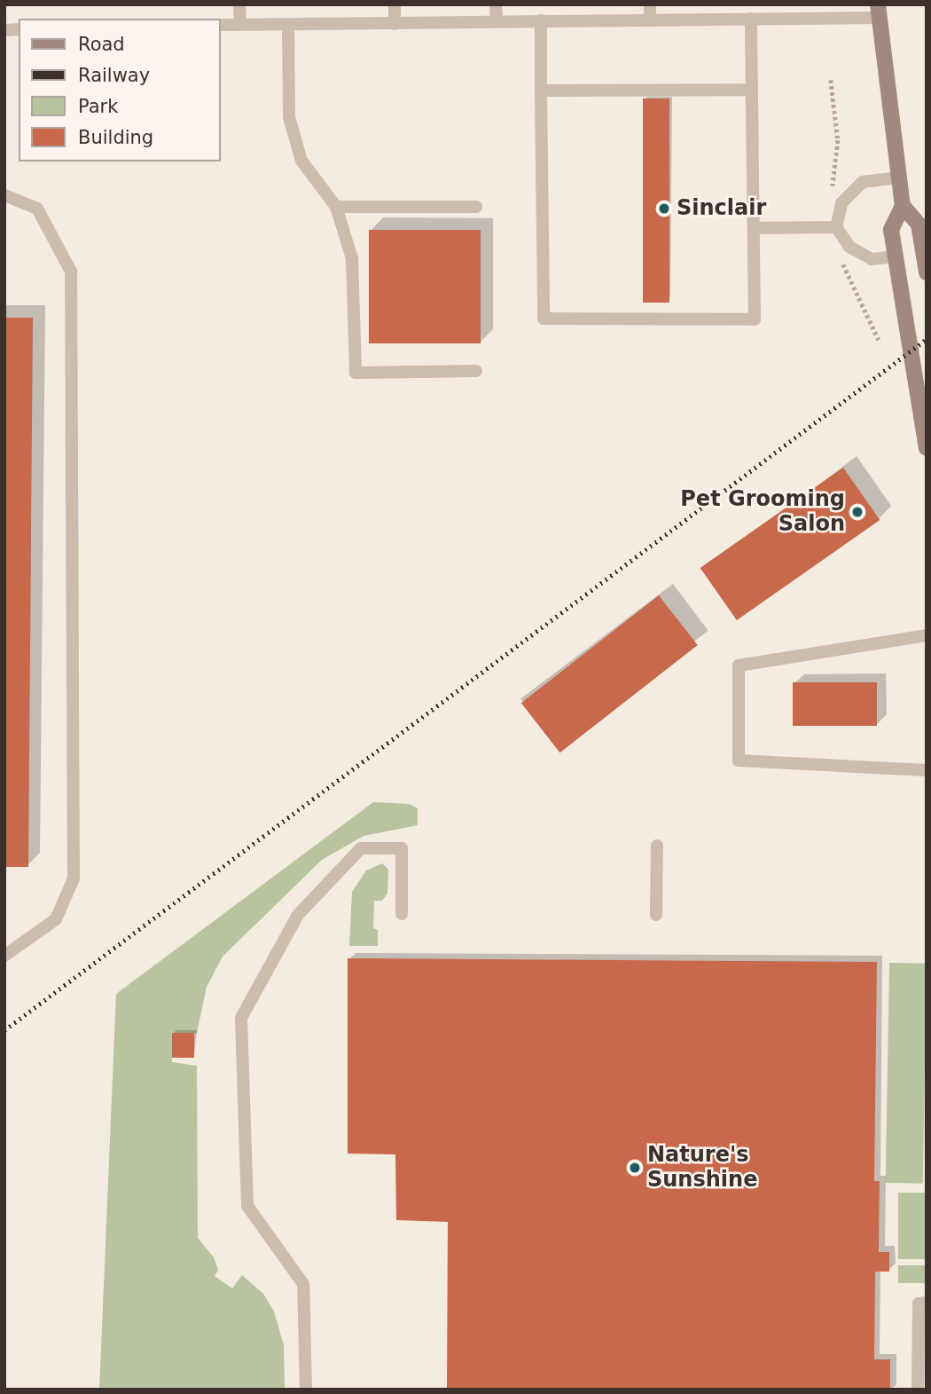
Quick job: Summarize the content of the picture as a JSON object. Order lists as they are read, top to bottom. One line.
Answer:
{"places":["Sinclair","Pet Grooming Salon","Nature's Sunshine"],"legend":["Road","Railway","Park","Building"]}
